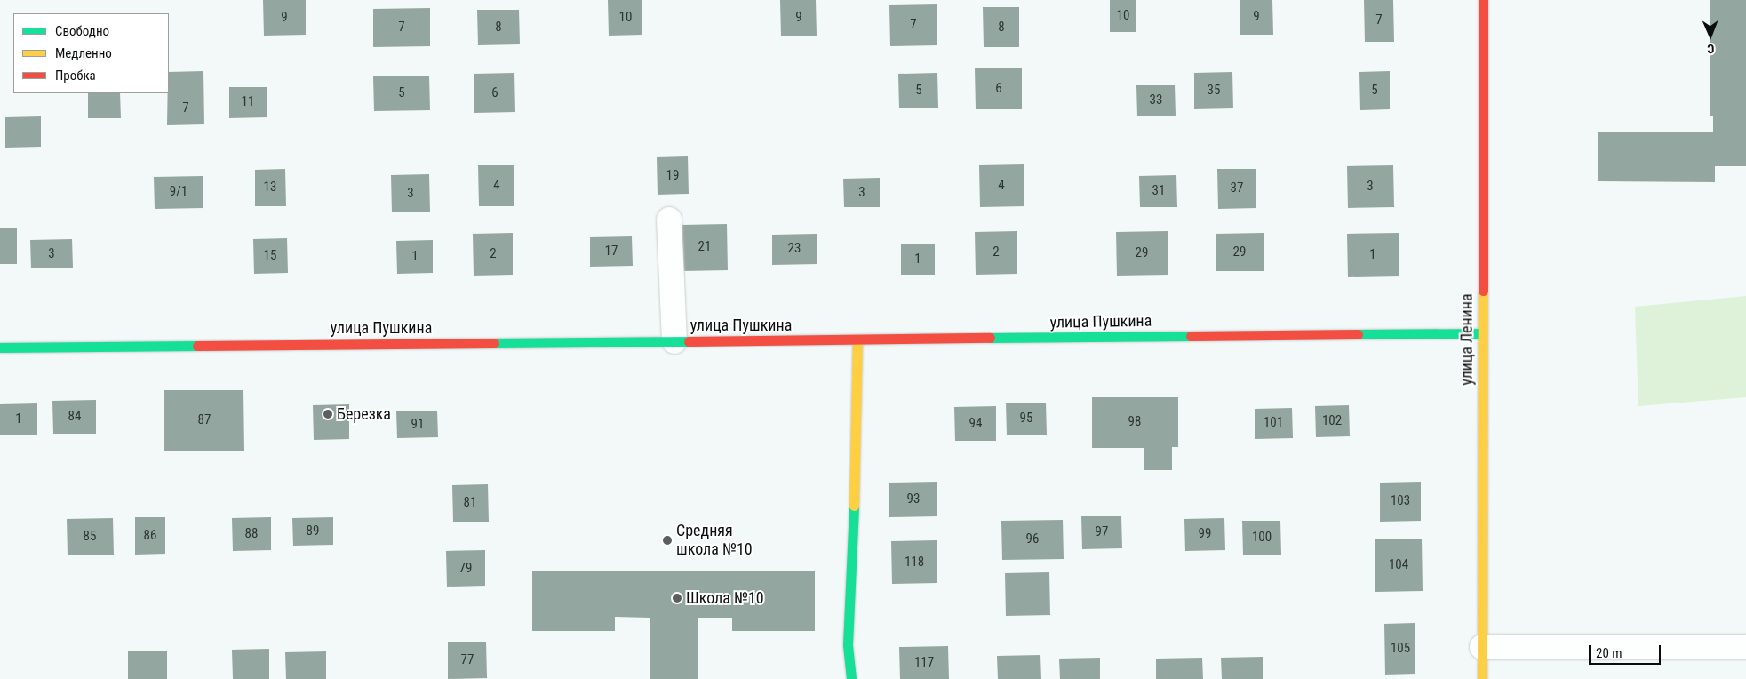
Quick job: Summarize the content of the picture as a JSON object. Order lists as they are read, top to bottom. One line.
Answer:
{"streets":{"street":["улица Пушкина","улица Ленина"]},"crossings":[["улица Пушкина","улица Ленина"]],"places":["Березка","Средняя школа №10","Школа №10"],"house_numbers":["10","9","9","10","9","7","7","7","8","8","6","5","35","5","5","6","33","11","7","19","4","4","3","13","37","31","9/1","3","3","21","23","17","2","29","29","3","2","1","15","1","1","84","95","1","87","102","98","101","94","91","93","103","81","89","97","88","99","86","85","100","96","118","104","79","105","77","117"],"legend":["Свободно","Медленно","Пробка"],"scale_bar":"20 m","north":"bottom"}
